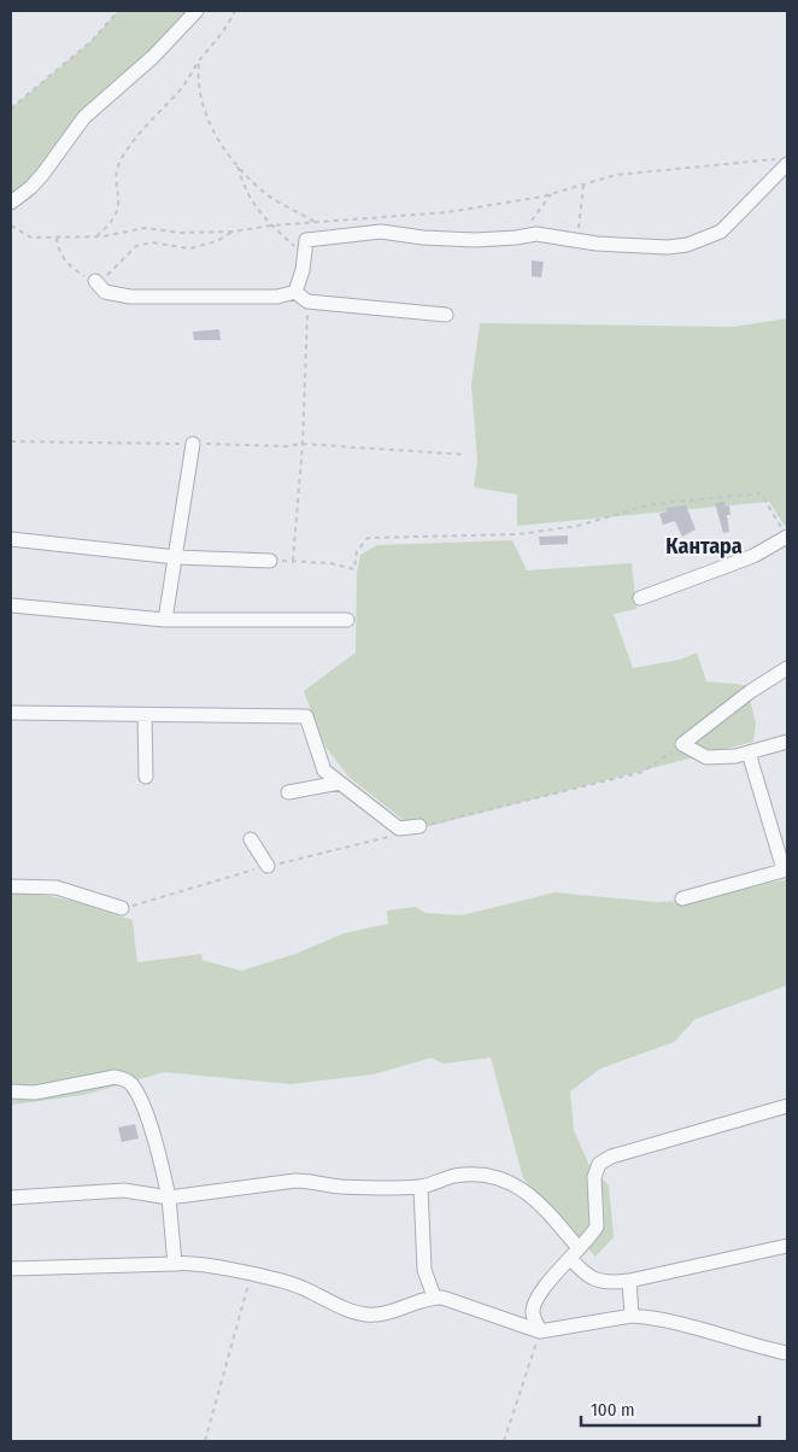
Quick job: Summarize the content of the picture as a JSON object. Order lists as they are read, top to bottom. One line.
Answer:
{"districts":["Кантара"],"scale_bar":"100 m"}
